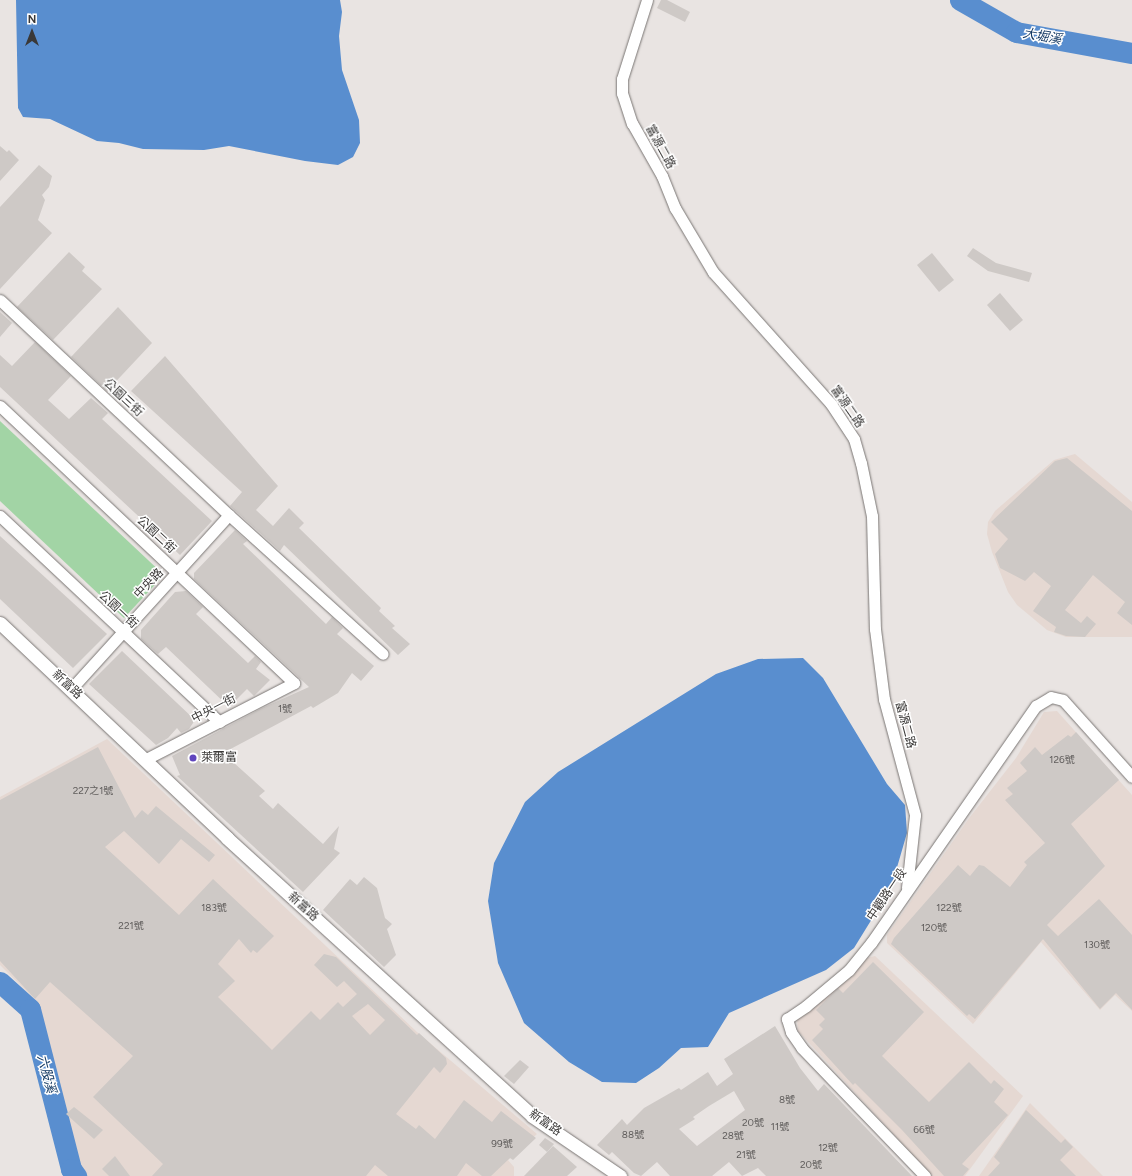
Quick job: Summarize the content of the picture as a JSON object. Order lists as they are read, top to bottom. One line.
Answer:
{"streets":{"street":["富源二路","公園三街","公園二街","中央路","公園一街","新富路","中央一街","中觀路一段"]},"crossings":[["富源二路","中觀路一段"],["公園三街","中央路"],["公園二街","中央路"],["公園二街","中央一街"],["中央路","公園一街"],["中央路","新富路"],["公園一街","中央一街"],["新富路","中央一街"]],"water":["大堀溪","六股溪"],"places":["萊爾富"],"house_numbers":["1號","126號","227之1號","183號","122號","221號","120號","130號","8號","20號","11號","66號","88號","28號","99號","12號","21號","20號"],"north":"top"}
